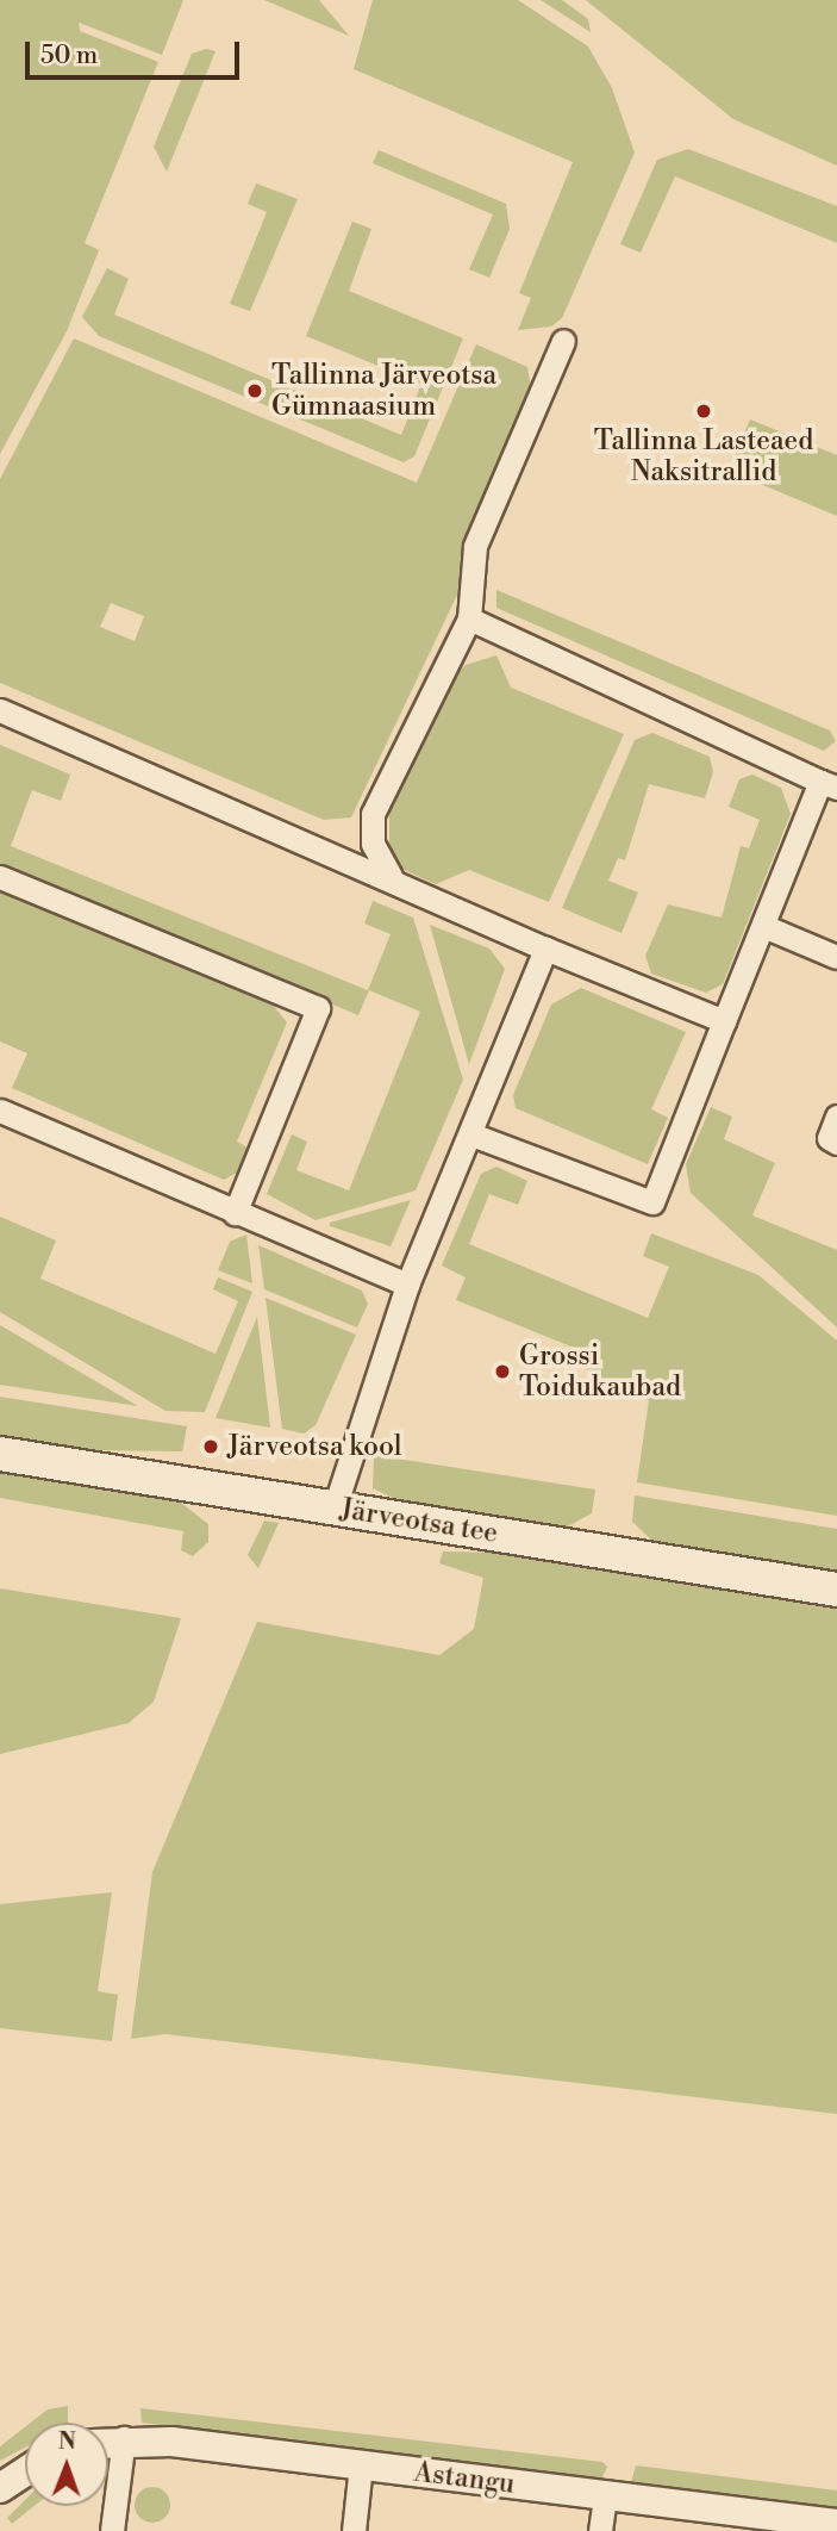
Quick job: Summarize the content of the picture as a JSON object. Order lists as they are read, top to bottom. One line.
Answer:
{"streets":{"main road":["Järveotsa tee"],"street":["Astangu"]},"places":["Tallinna Järveotsa Gümnaasium","Tallinna Lasteaed Naksitrallid","Grossi Toidukaubad","Järveotsa kool"],"scale_bar":"50 m","north":"top"}
